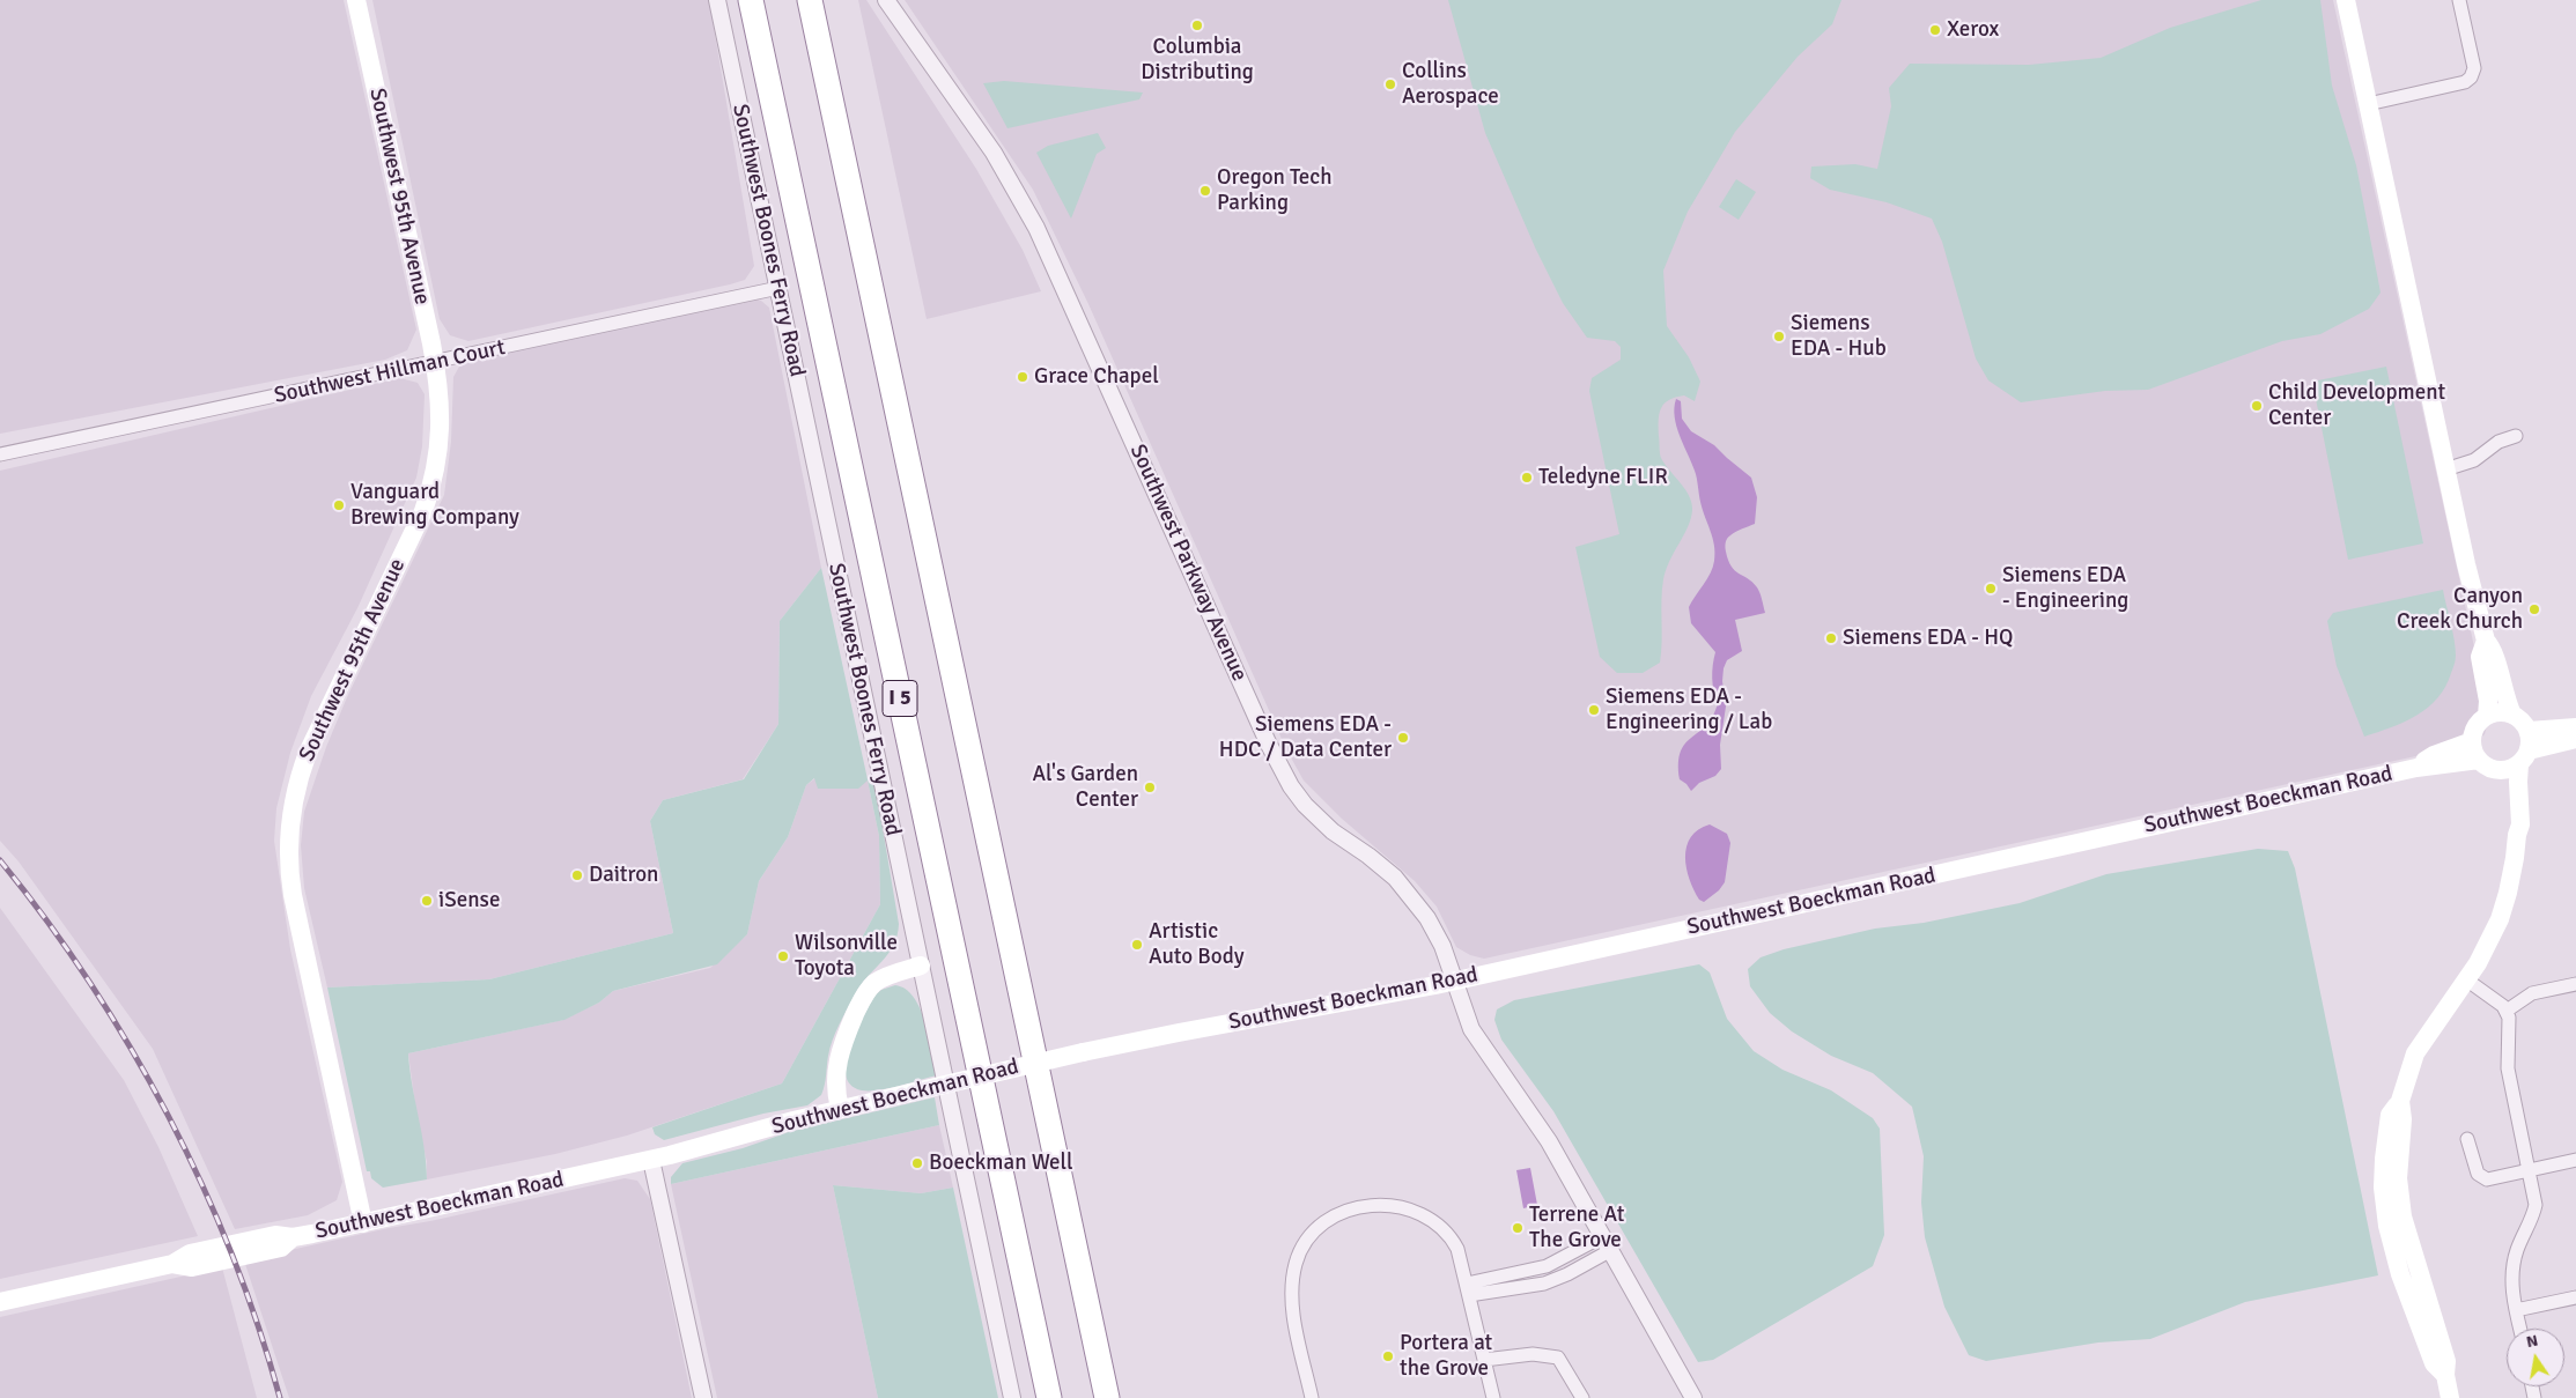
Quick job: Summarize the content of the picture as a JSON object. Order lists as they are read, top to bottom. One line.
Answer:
{"streets":{"highway":["I 5"],"main road":["Southwest 95th Avenue","Southwest Boeckman Road"],"street":["Southwest Boones Ferry Road","Southwest Hillman Court","Southwest Parkway Avenue"]},"crossings":[["Southwest 95th Avenue","Southwest Hillman Court"],["Southwest 95th Avenue","Southwest Boeckman Road"],["Southwest Boones Ferry Road","Southwest Hillman Court"],["Southwest Parkway Avenue","Southwest Boeckman Road"]],"places":["Columbia Distributing","Xerox","Collins Aerospace","Oregon Tech Parking","Siemens EDA - Hub","Grace Chapel","Child Development Center","Teledyne FLIR","Vanguard Brewing Company","Siemens EDA - Engineering","Canyon Creek Church","Siemens EDA - HQ","Siemens EDA - Engineering / Lab","Siemens EDA - HDC / Data Center","Al's Garden Center","Daitron","iSense","Artistic Auto Body","Wilsonville Toyota","Boeckman Well","Terrene At The Grove","Portera at the Grove"],"north":"top"}
